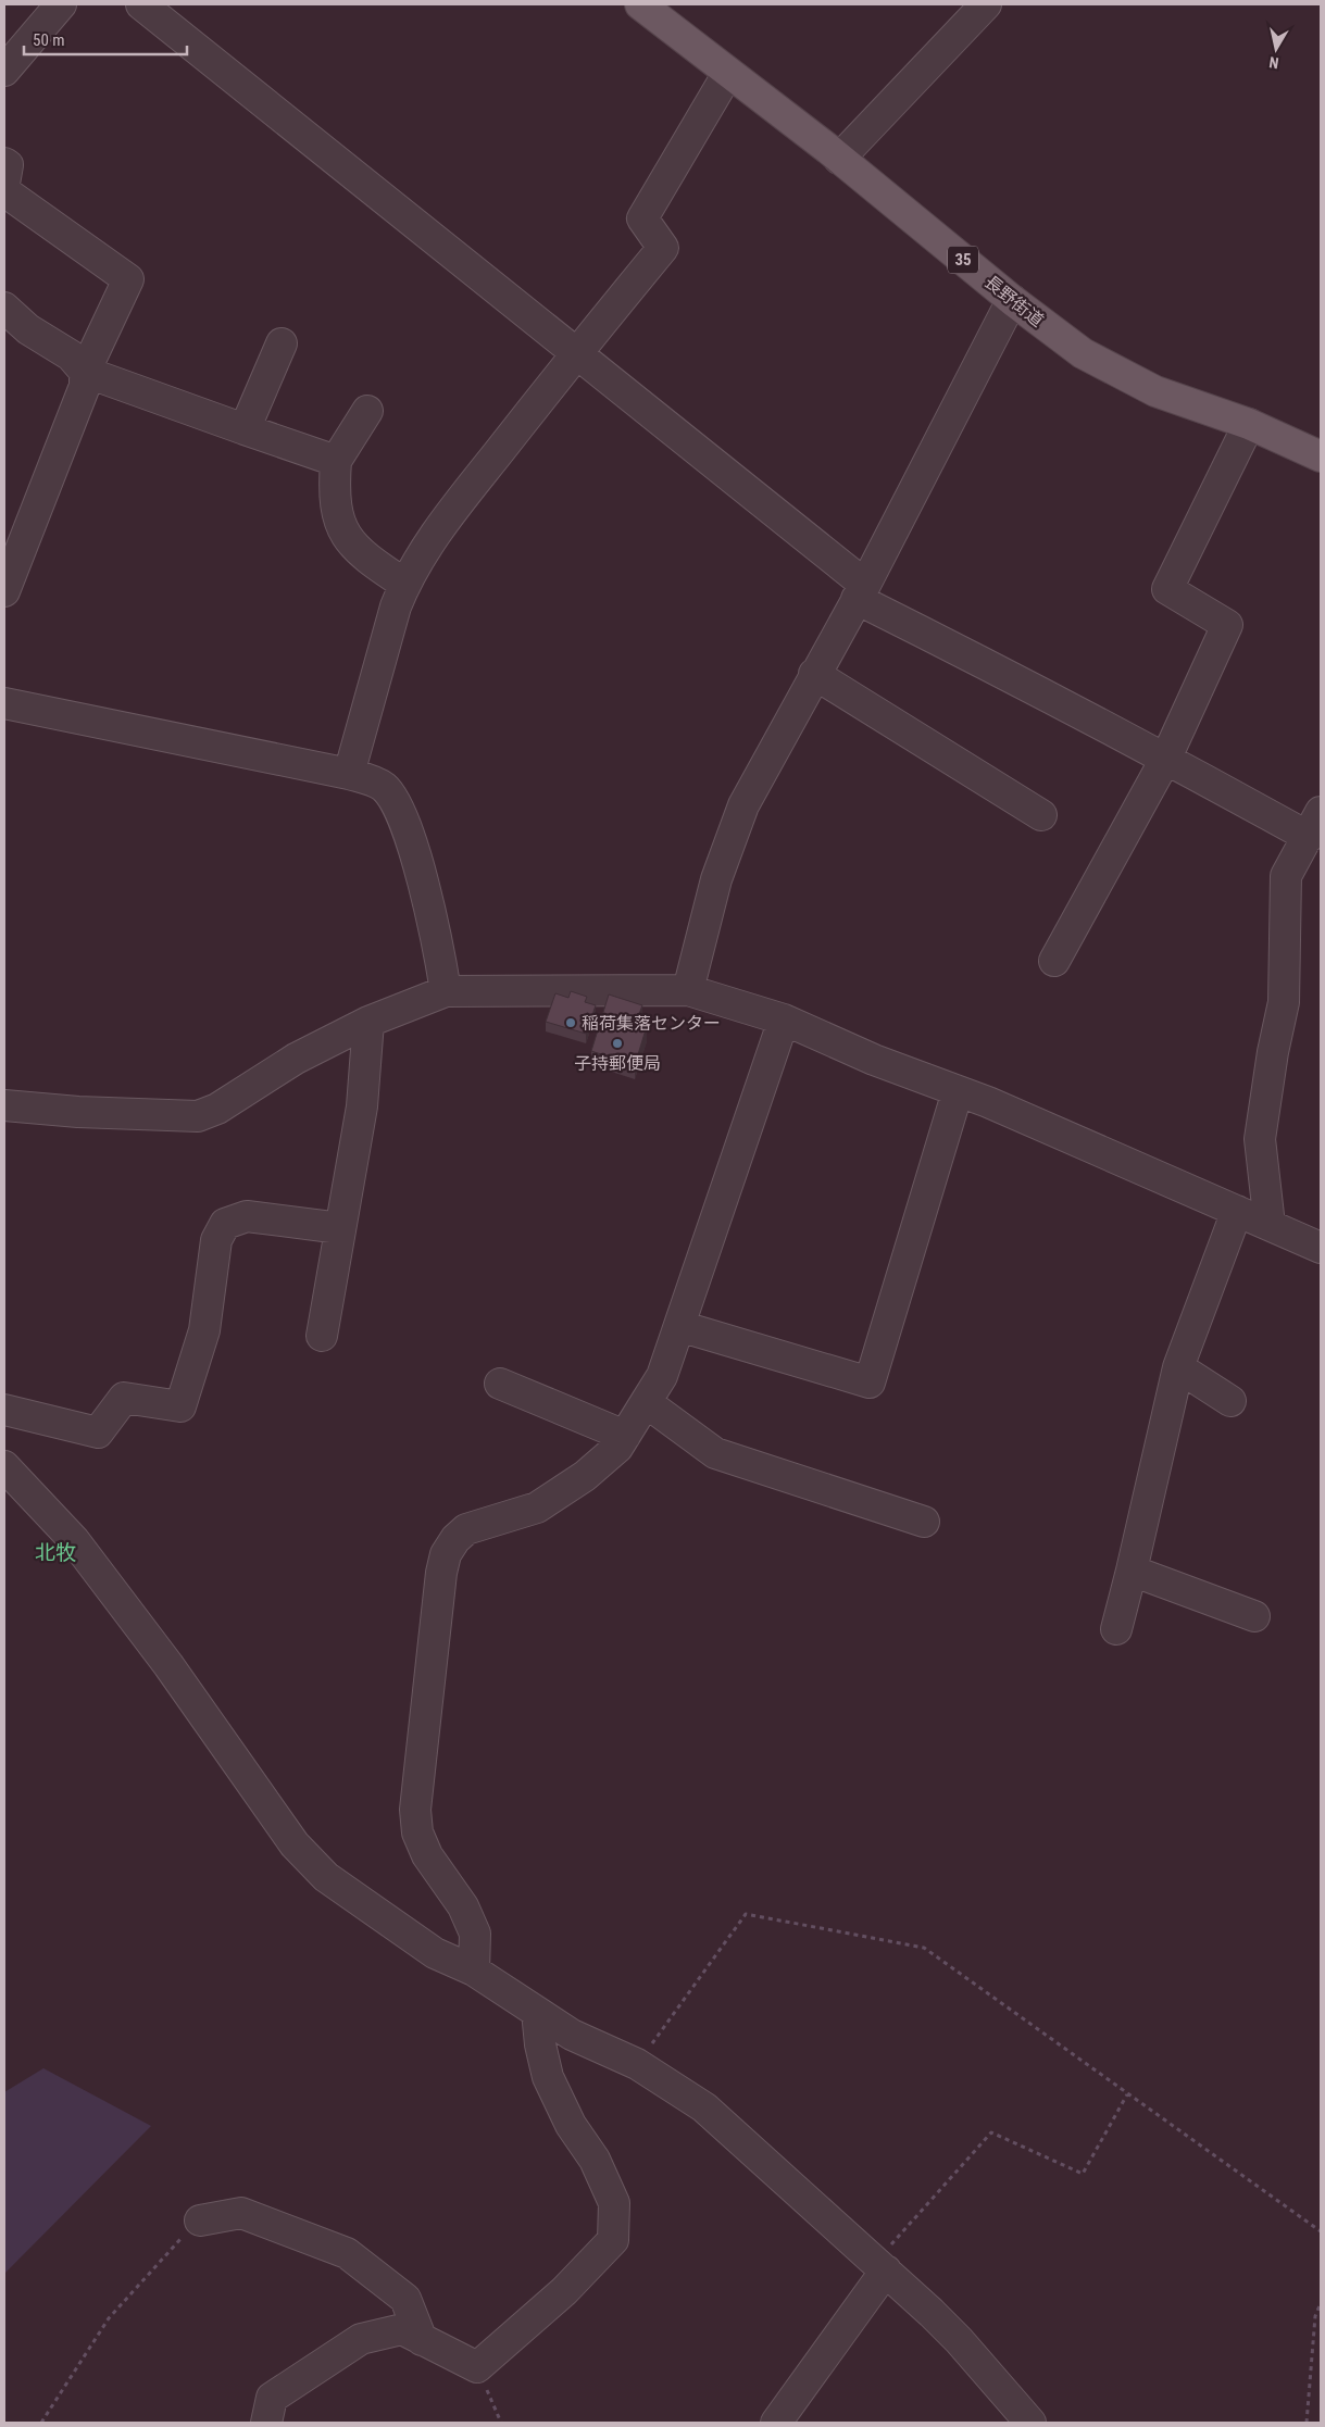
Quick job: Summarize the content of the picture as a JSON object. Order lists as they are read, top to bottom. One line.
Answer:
{"streets":{"main road":["35","長野街道"]},"districts":["北牧"],"places":["稲荷集落センター","子持郵便局"],"scale_bar":"50 m","north":"bottom"}
